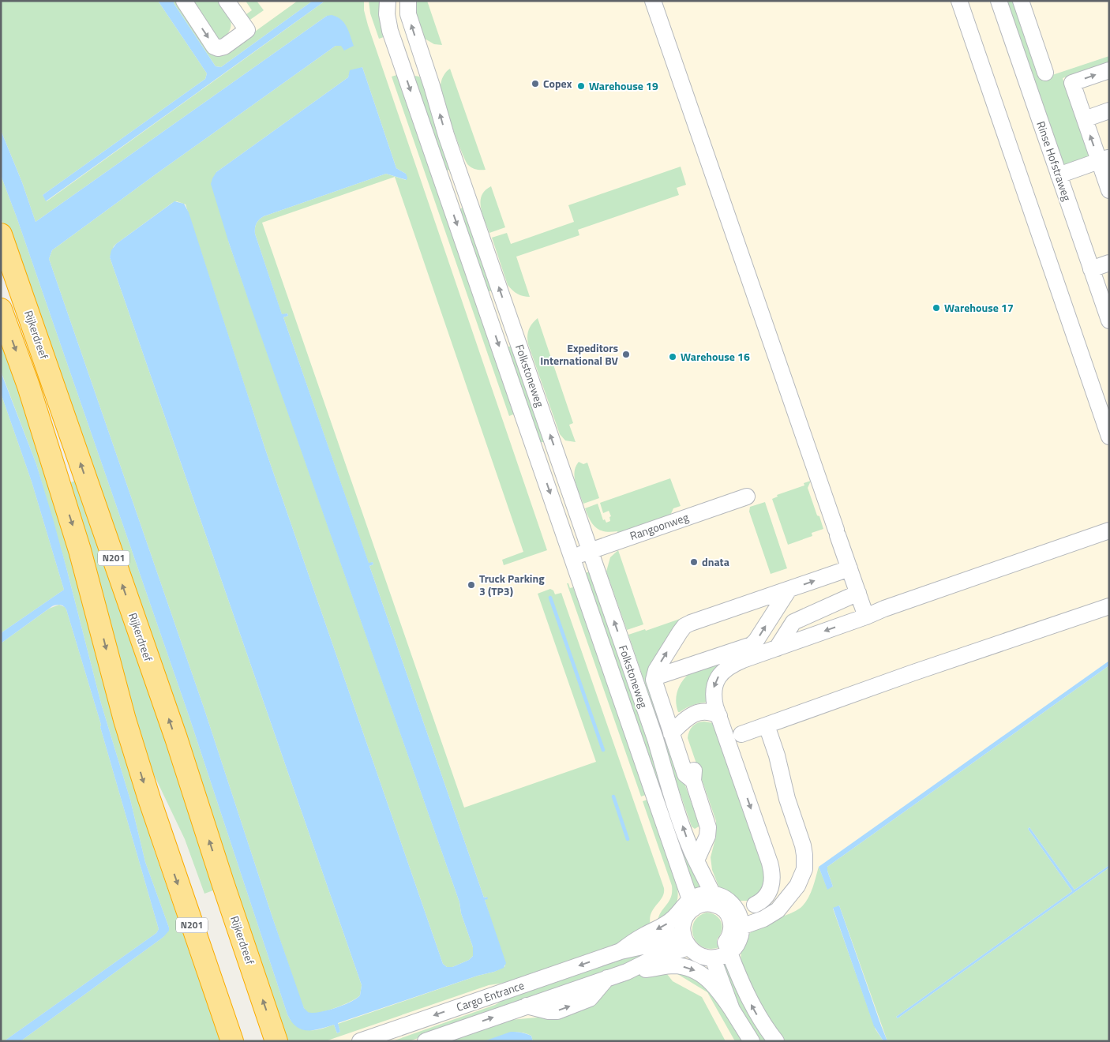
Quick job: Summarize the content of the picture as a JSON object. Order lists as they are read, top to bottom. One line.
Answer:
{"streets":{"highway":["Rijkerdreef","N201"],"street":["Rinse Hofstraweg","Folkstoneweg","Rangoonweg","Cargo Entrance"]},"crossings":[["Folkstoneweg","Rangoonweg"],["Folkstoneweg","Cargo Entrance"]],"places":["Copex","Warehouse 19","Warehouse 17","Expeditors International BV","Warehouse 16","dnata","Truck Parking 3 (TP3)"]}
